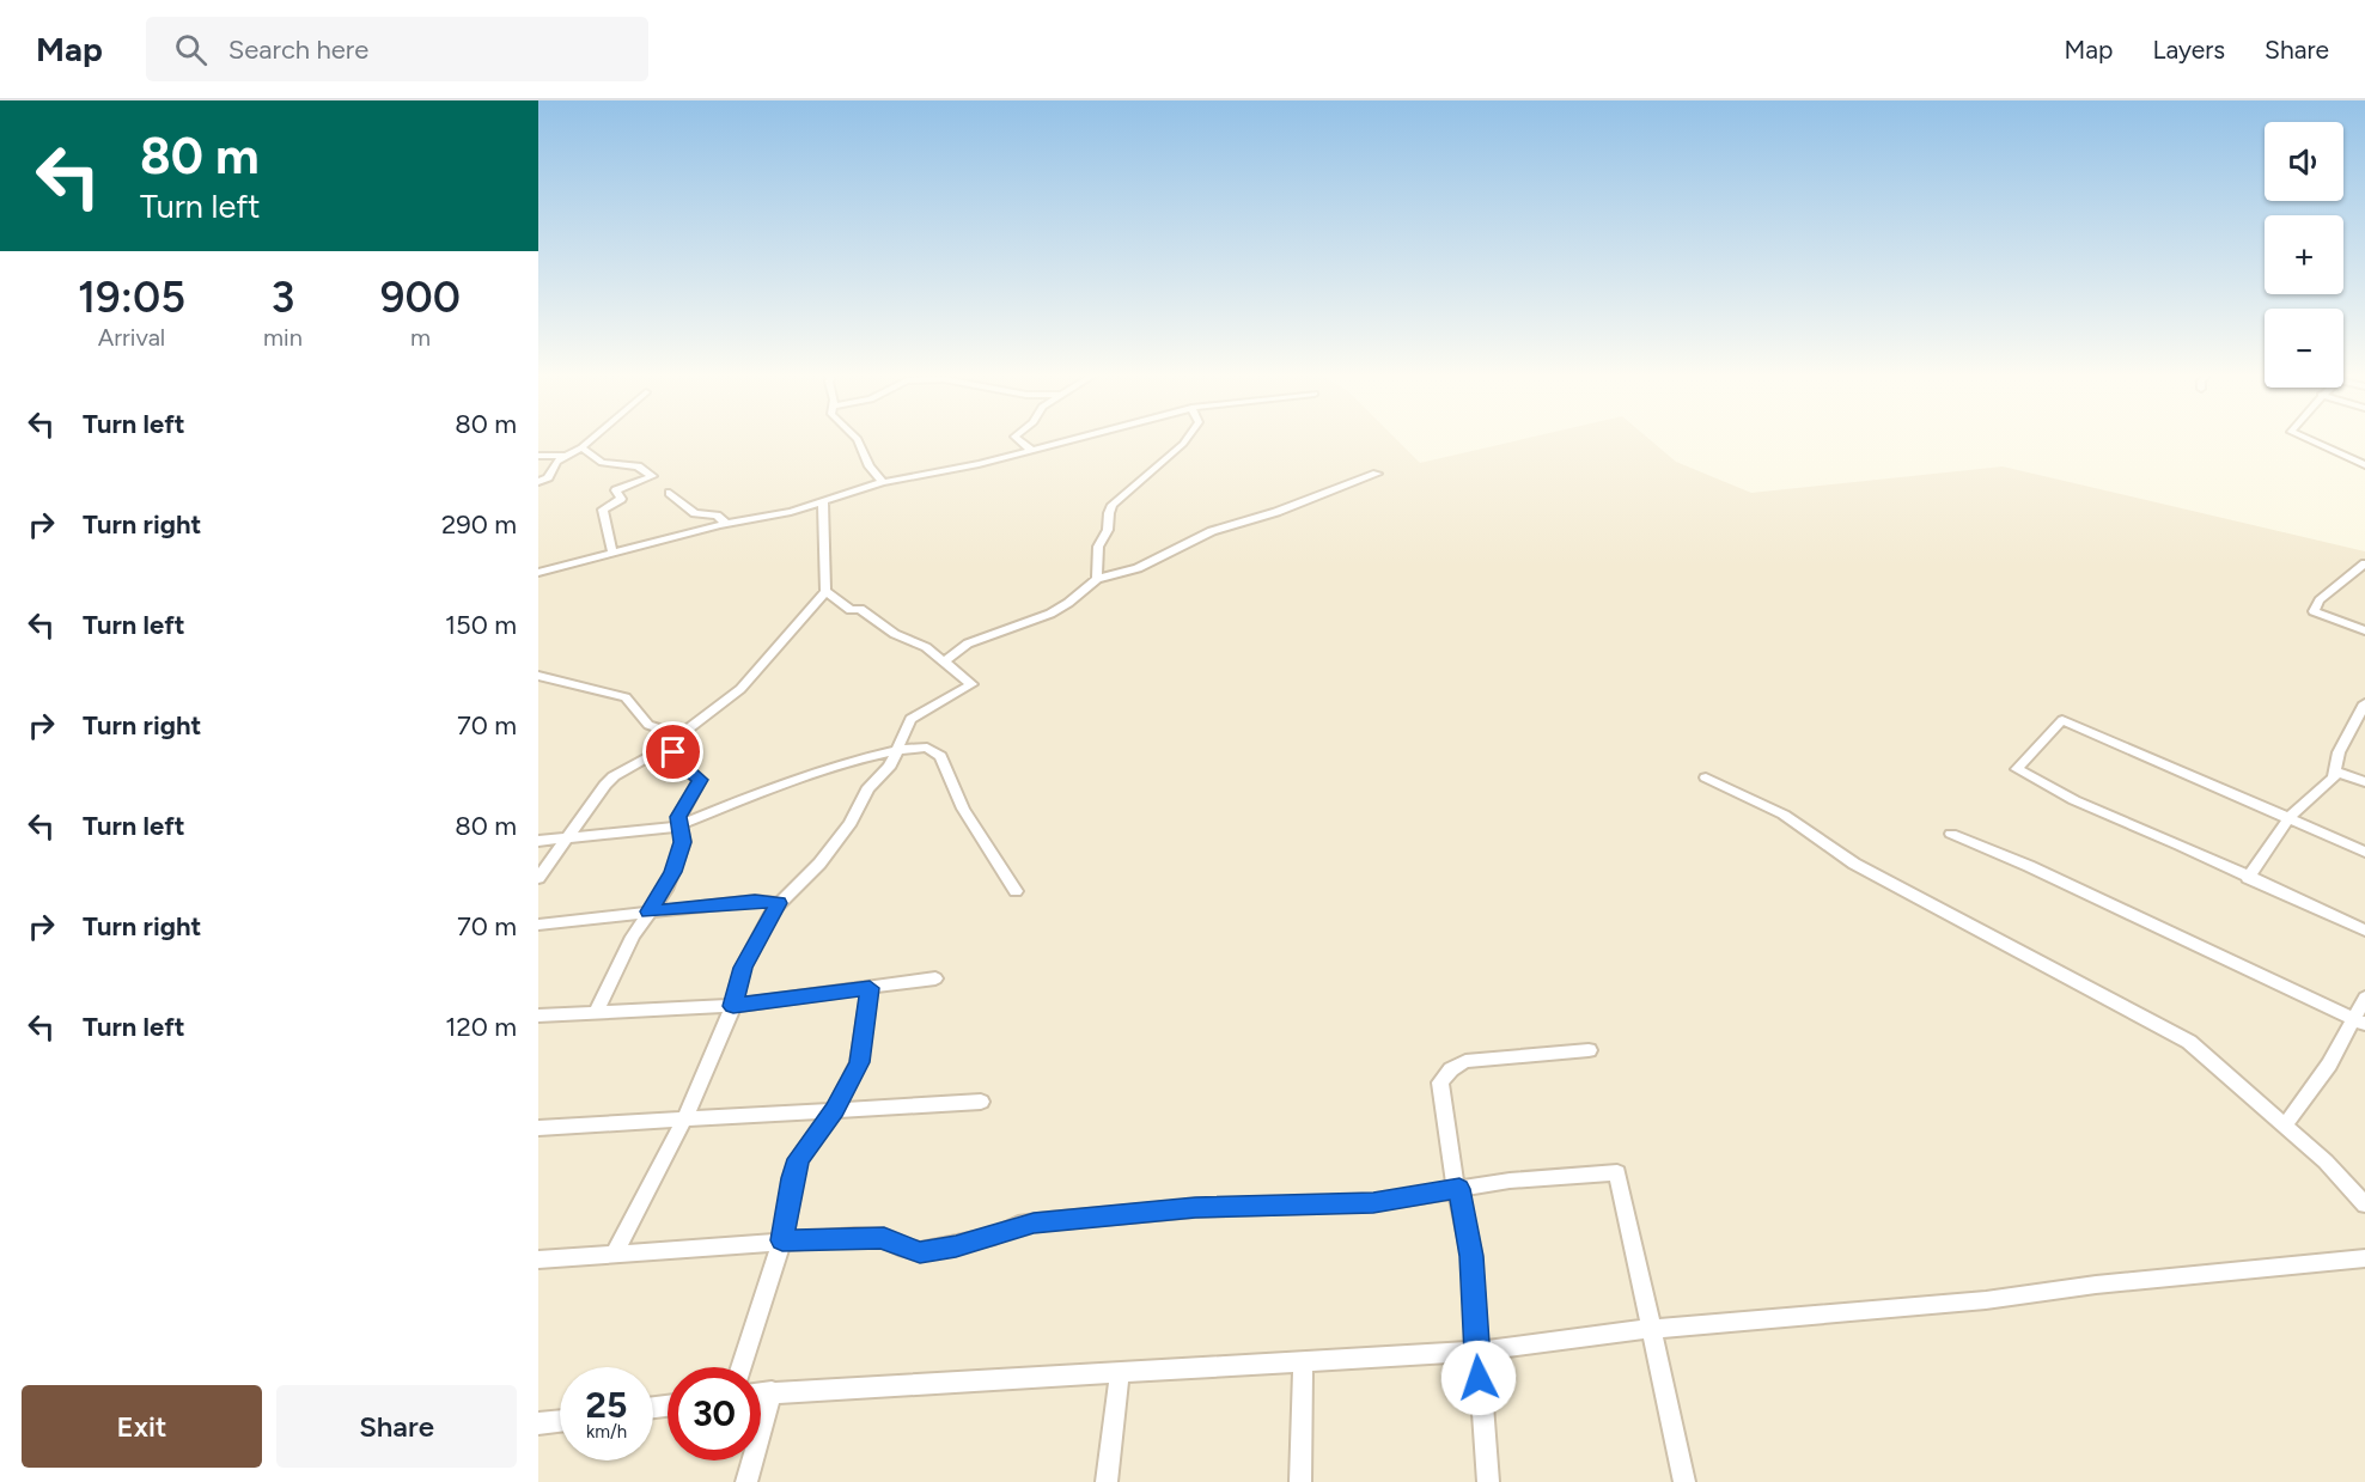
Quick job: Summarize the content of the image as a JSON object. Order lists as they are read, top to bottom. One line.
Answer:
{"page":{"header":"Map","search":"Search here","nav":["Map","Layers","Share"],"turn":["80 m","Turn left"],"map_buttons":["+","−"],"eta":["19:05","Arrival","3","min","900","m"],"list":[{"name":"Turn left","value":"80 m"},{"name":"Turn right","value":"290 m"},{"name":"Turn left","value":"150 m"},{"name":"Turn right","value":"70 m"},{"name":"Turn left","value":"80 m"},{"name":"Turn right","value":"70 m"},{"name":"Turn left","value":"120 m"}],"speed":"25 km/h","limit":"30","buttons":["Exit","Share"]}}
